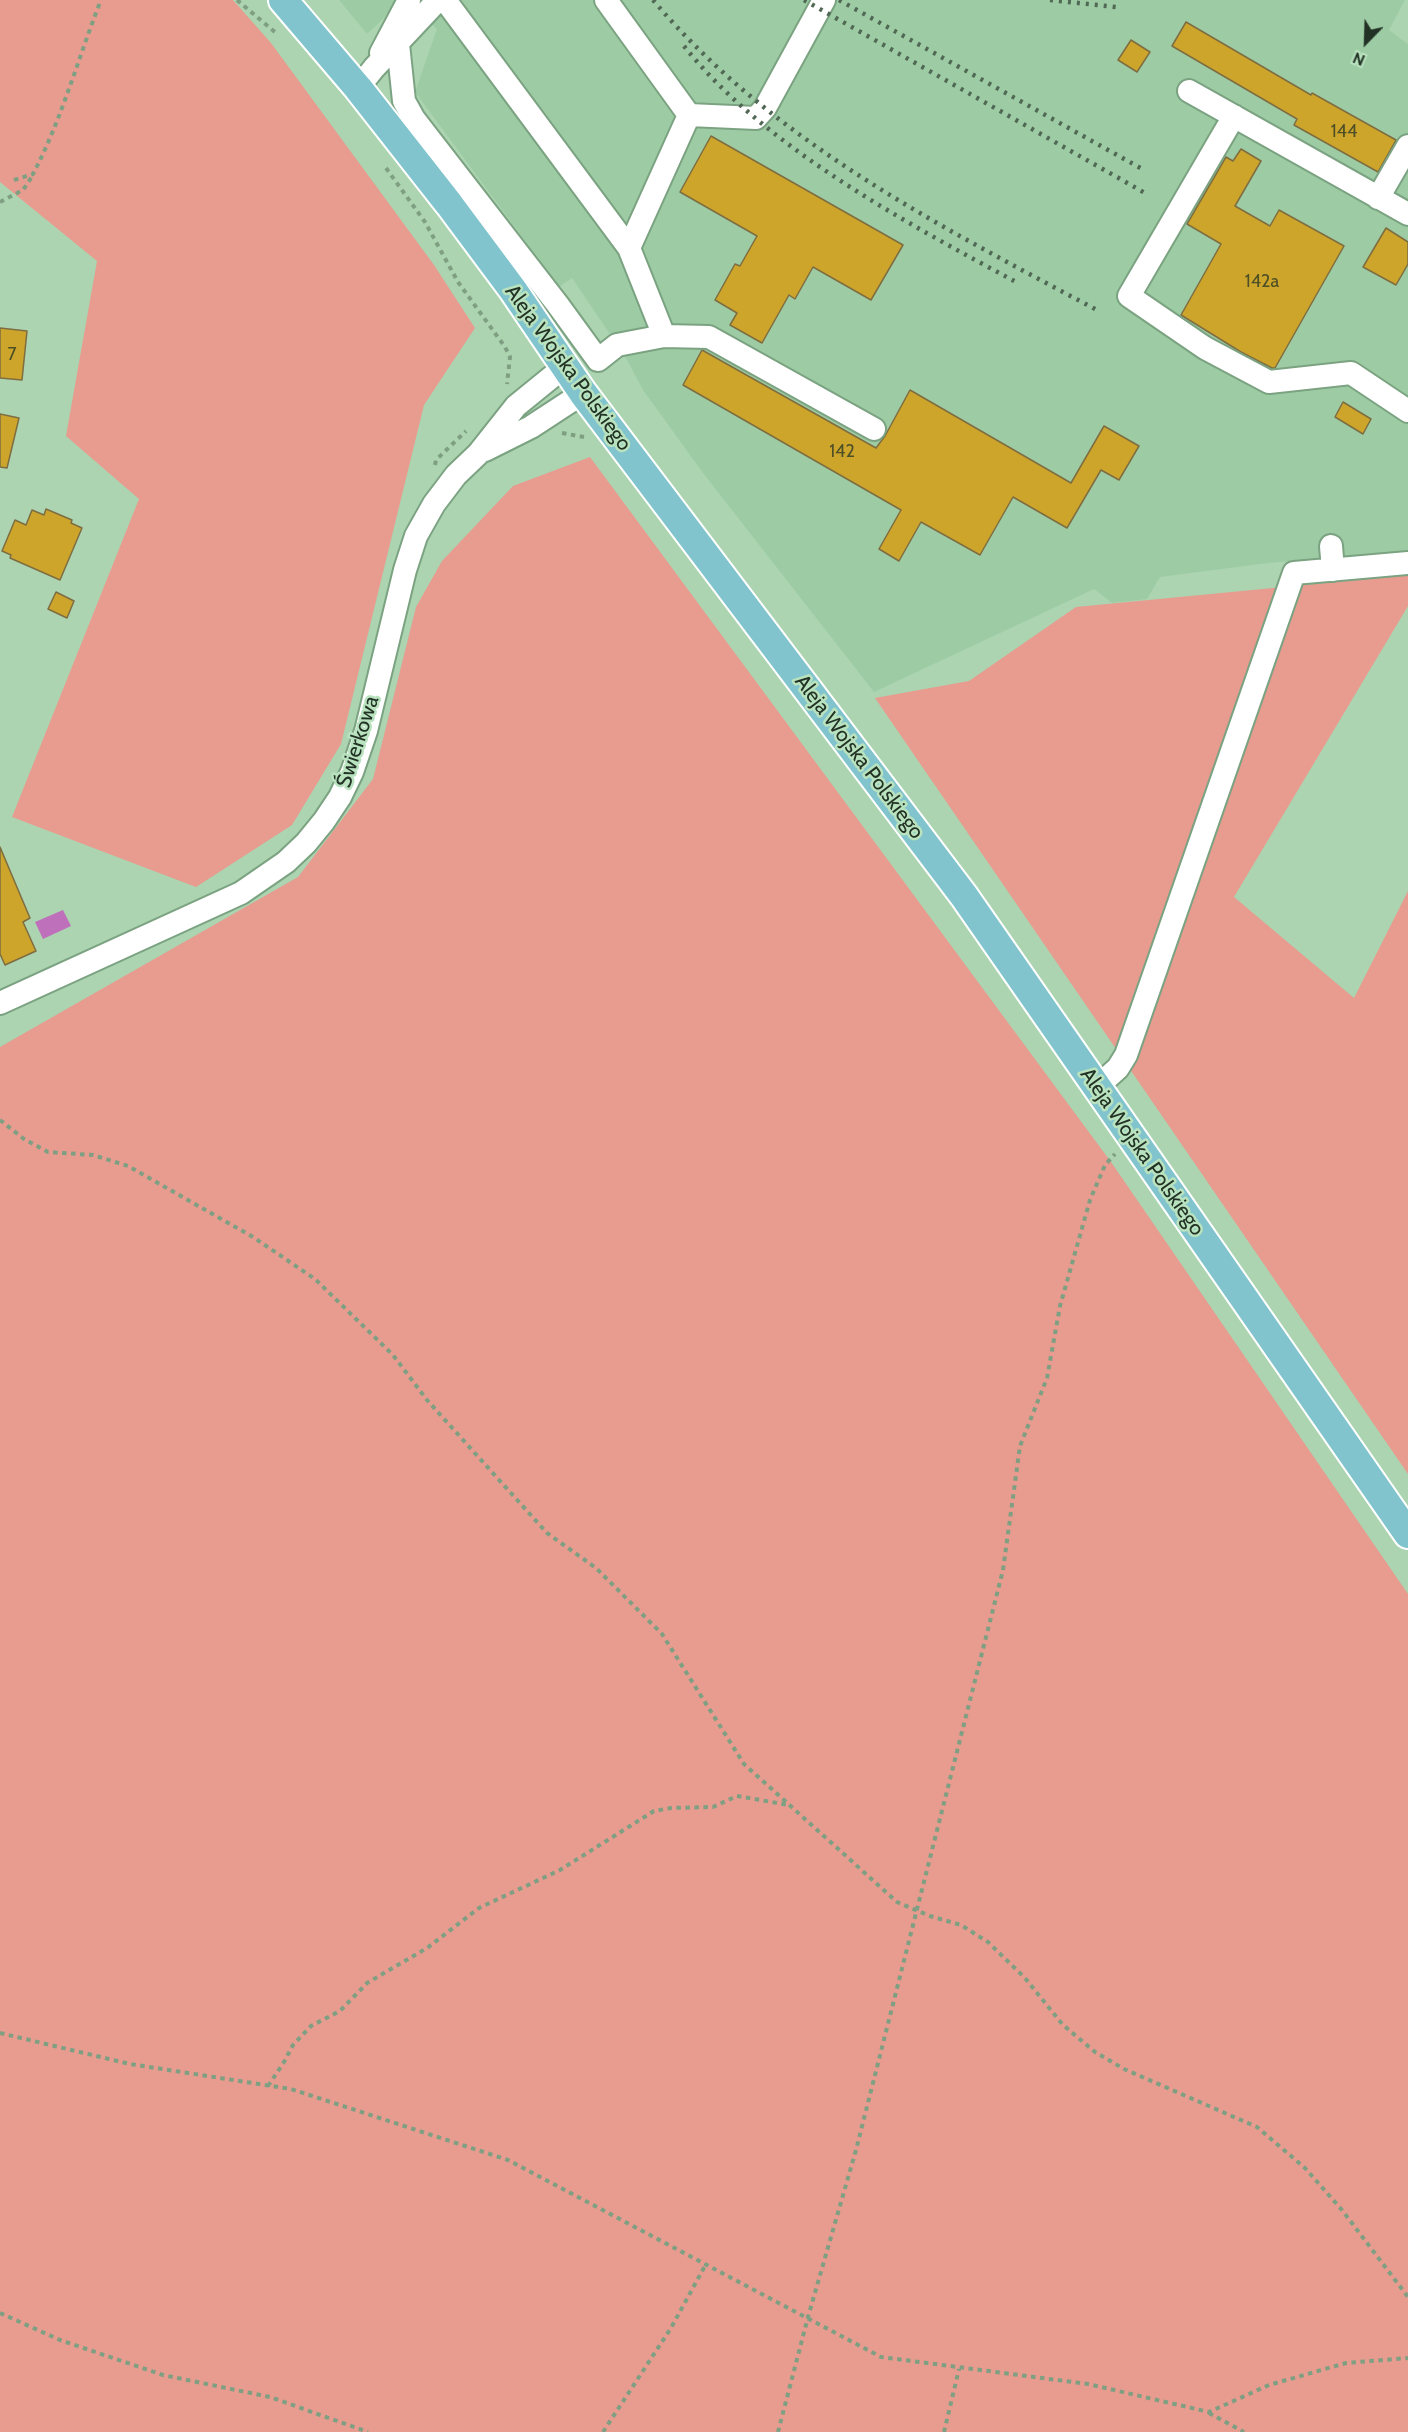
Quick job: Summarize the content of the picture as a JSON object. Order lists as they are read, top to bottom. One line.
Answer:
{"streets":{"main road":["Aleja Wojska Polskiego"],"street":["Świerkowa"]},"house_numbers":["144","142a","7","142"],"north":"bottom left"}
